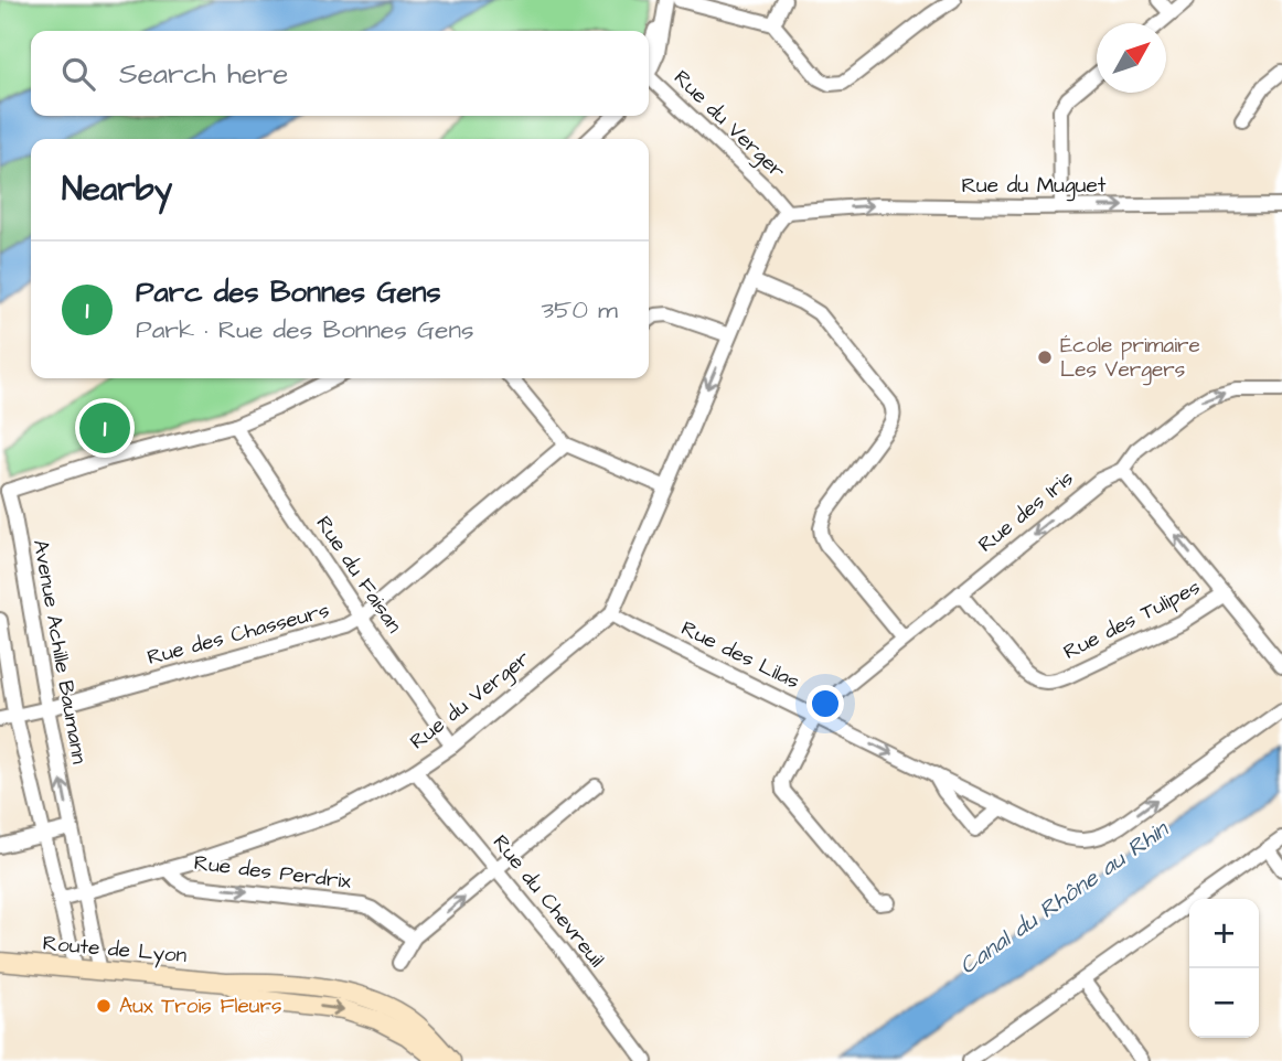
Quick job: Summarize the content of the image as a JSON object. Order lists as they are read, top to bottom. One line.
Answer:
{"streets":{"main road":["Route de Lyon"],"street":["Rue du Verger","Rue du Muguet","Rue des Iris","Rue du Faisan","Rue des Tulipes","Rue des Chasseurs","Avenue Achille Baumann","Rue des Lilas","Rue des Perdrix","Rue du Chevreuil"]},"crossings":[["Rue du Verger","Rue du Muguet"],["Rue du Verger","Rue du Faisan"],["Rue du Verger","Avenue Achille Baumann"],["Rue du Verger","Rue des Lilas"],["Rue du Verger","Rue des Perdrix"],["Rue du Verger","Rue du Chevreuil"],["Rue des Iris","Rue des Tulipes"],["Rue des Iris","Rue des Lilas"],["Rue du Faisan","Rue des Chasseurs"],["Rue des Chasseurs","Avenue Achille Baumann"],["Avenue Achille Baumann","Route de Lyon"]],"one_way":["Rue du Muguet","Rue des Lilas","Rue des Perdrix"],"water":["Canal du Rhône au Rhin"],"places":["École primaire Les Vergers","Aux Trois Fleurs"],"north":"top right","page":{"search":"Search here","heading":"Nearby","list":[{"mark":"1","name":"Parc des Bonnes Gens","note":"Park · Rue des Bonnes Gens","value":"350 m"}],"pins":"1","map_buttons":["+","−"]}}
